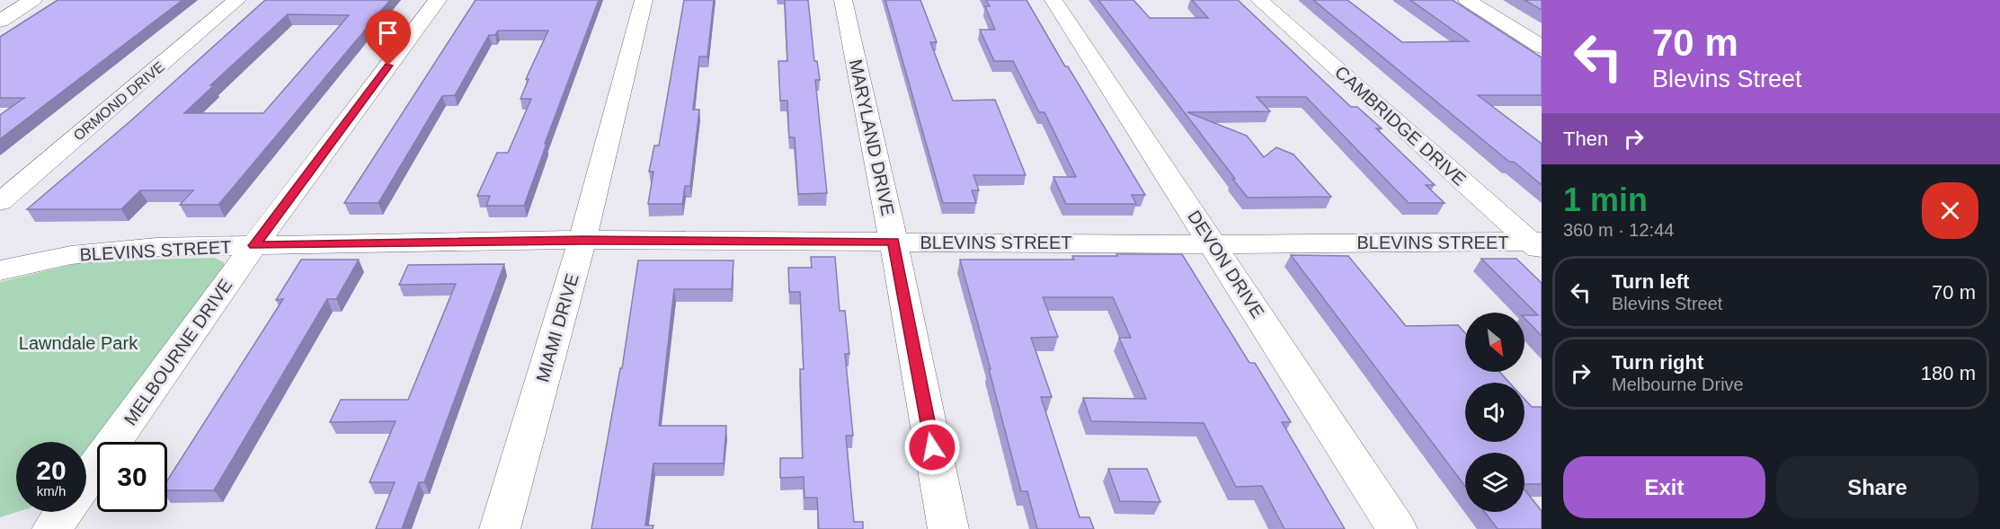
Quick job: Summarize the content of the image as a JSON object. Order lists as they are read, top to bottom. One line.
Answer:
{"streets":{"street":["ORMOND DRIVE","CAMBRIDGE DRIVE","MARYLAND DRIVE","BLEVINS STREET","DEVON DRIVE","MIAMI DRIVE","MELBOURNE DRIVE"]},"crossings":[["CAMBRIDGE DRIVE","BLEVINS STREET"],["MARYLAND DRIVE","BLEVINS STREET"],["BLEVINS STREET","DEVON DRIVE"],["BLEVINS STREET","MIAMI DRIVE"],["BLEVINS STREET","MELBOURNE DRIVE"]],"parks":["Lawndale Park"],"north":"bottom right","page":{"turn":["70 m","Blevins Street"],"then":"Then","heading":["1 min","360 m · 12:44"],"list":[{"name":"Turn left","note":"Blevins Street","value":"70 m"},{"name":"Turn right","note":"Melbourne Drive","value":"180 m"}],"speed":"20 km/h","limit":"30","buttons":["Exit","Share"]}}
